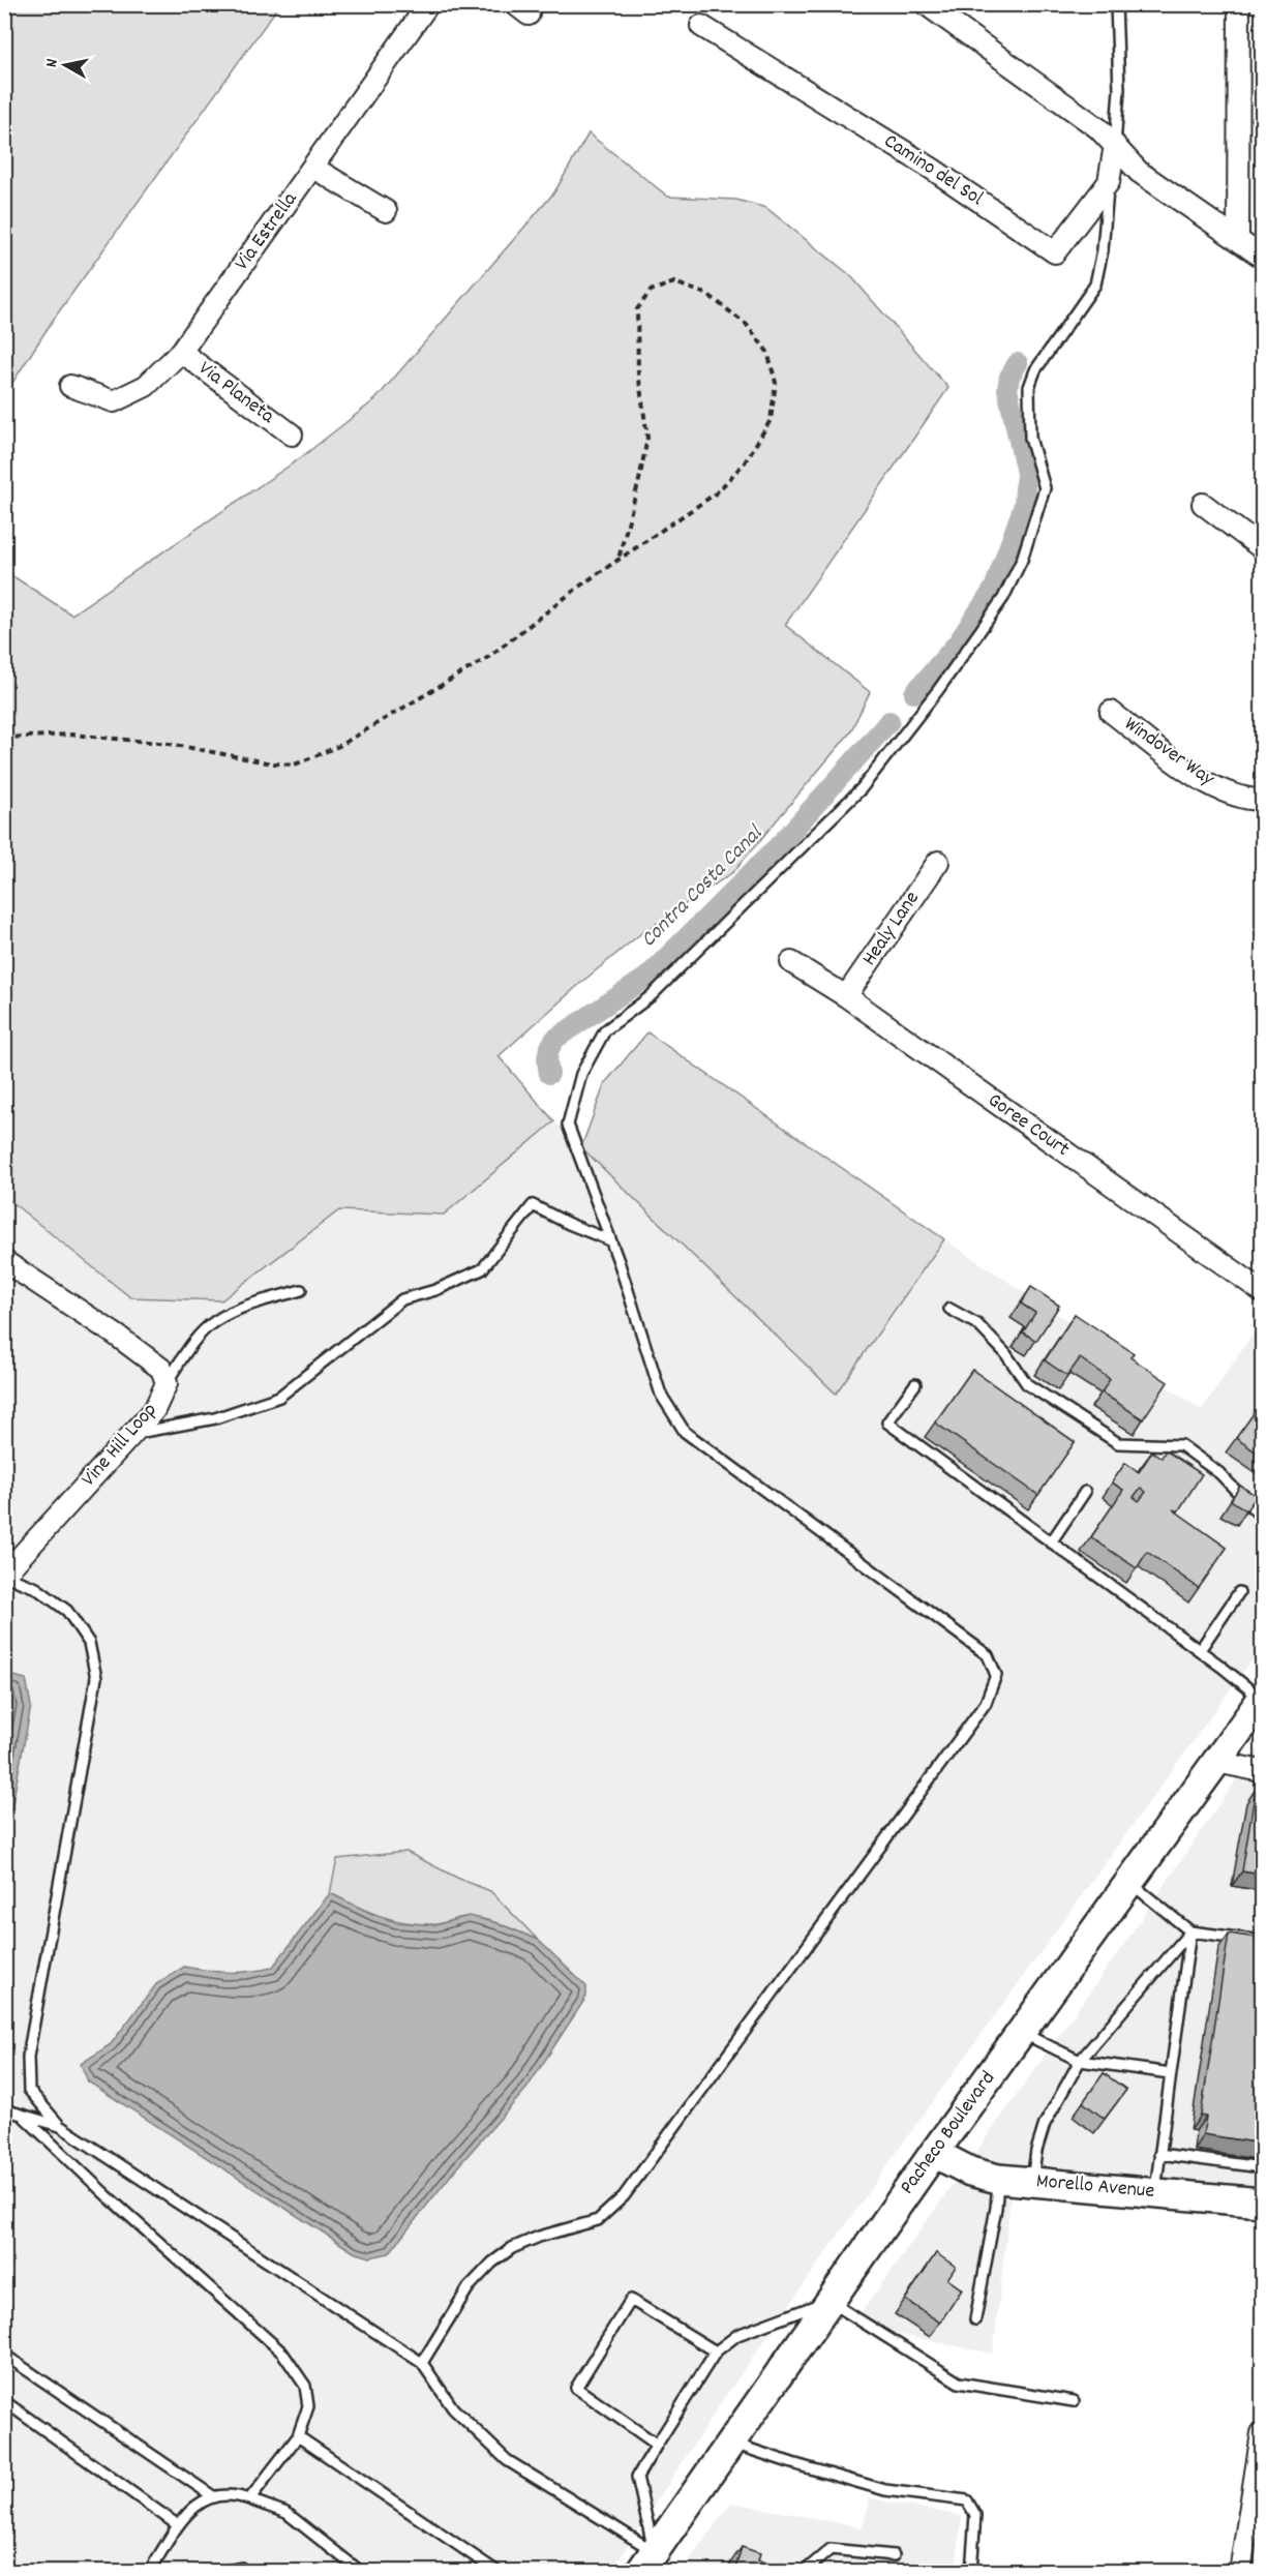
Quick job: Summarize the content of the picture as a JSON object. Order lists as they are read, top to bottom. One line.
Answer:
{"streets":{"main road":["Pacheco Boulevard","Morello Avenue"],"street":["Camino del Sol","Via Estrella","Via Planeta","Windover Way","Healy Lane","Goree Court","Vine Hill Loop"]},"crossings":[["Via Estrella","Via Planeta"],["Healy Lane","Goree Court"],["Pacheco Boulevard","Morello Avenue"]],"water":["Contra Costa Canal"],"north":"left"}
